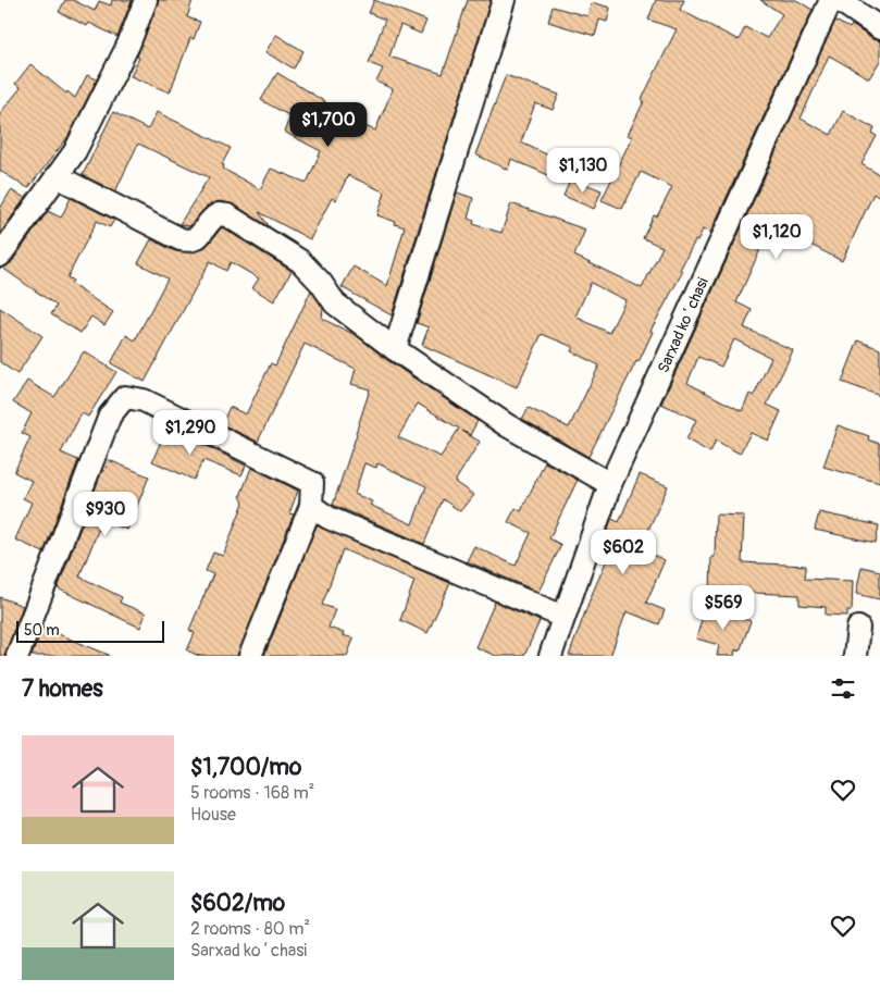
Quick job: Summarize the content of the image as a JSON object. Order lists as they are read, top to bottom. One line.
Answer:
{"streets":{"street":["Sarxad koʻchasi"]},"scale_bar":"50 m","page":{"price":["$1,700","$1,130","$1,120","$1,290","$930","$602","$569"],"scale":"50 m","heading":"7 homes","list":[{"name":"$1,700/mo","note":"5 rooms · 168 m² · House"},{"name":"$602/mo","note":"2 rooms · 80 m² · Sarxad koʻchasi"}]}}
